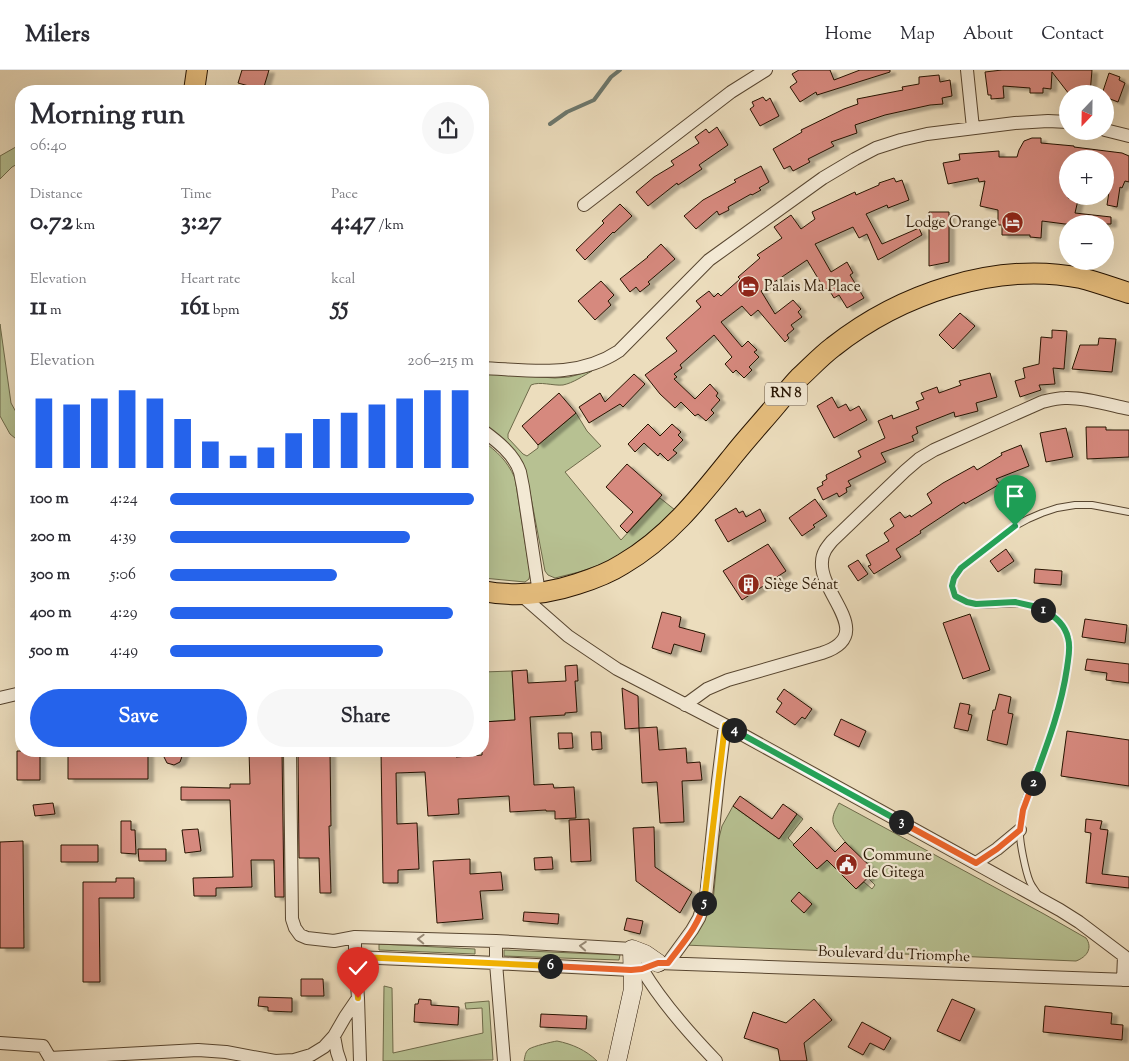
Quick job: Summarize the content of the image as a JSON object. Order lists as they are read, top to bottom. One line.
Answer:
{"streets":{"main road":["RN 8"],"street":["Boulevard du Triomphe"]},"places":{"hotel":["Lodge Orange","Palais Ma Place"],"building":["Siège Sénat"],"public building":["Commune de Gitega"]},"north":"bottom","page":{"header":"Milers","nav":["Home","Map","About","Contact"],"map_buttons":["+","−"],"heading":["Morning run","06:40"],"stats":[["Distance","0.72 km"],["Time","3:27"],["Pace","4:47 /km"],["Elevation","11 m"],["Heart rate","161 bpm"],["kcal","55"]],"chart":["Elevation","206–215 m"],"list":[{"name":"100 m","note":"4:24"},{"name":"200 m","note":"4:39"},{"name":"300 m","note":"5:06"},{"name":"400 m","note":"4:29"},{"name":"500 m","note":"4:49"}],"pins":["1","4","2","3","5","6"],"buttons":["Save","Share"]}}
